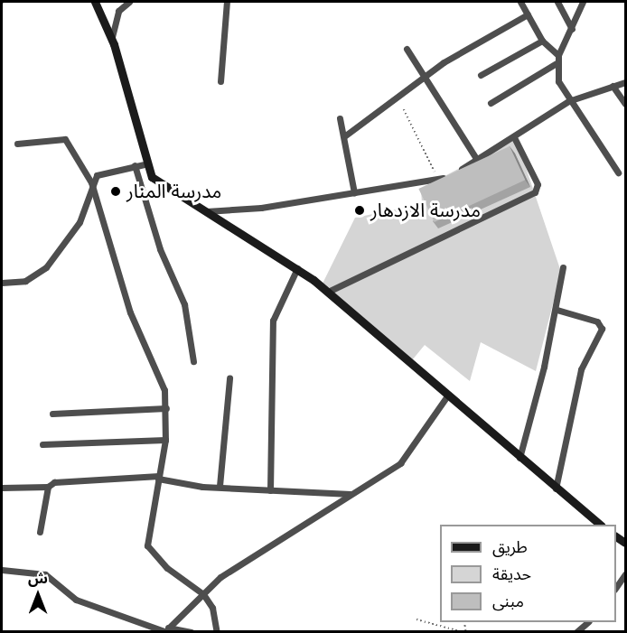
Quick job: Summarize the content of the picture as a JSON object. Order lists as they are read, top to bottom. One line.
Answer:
{"places":["مدرسة المنار","مدرسة الازدهار"],"legend":["طريق","حديقة","مبنى"],"north":"top"}
